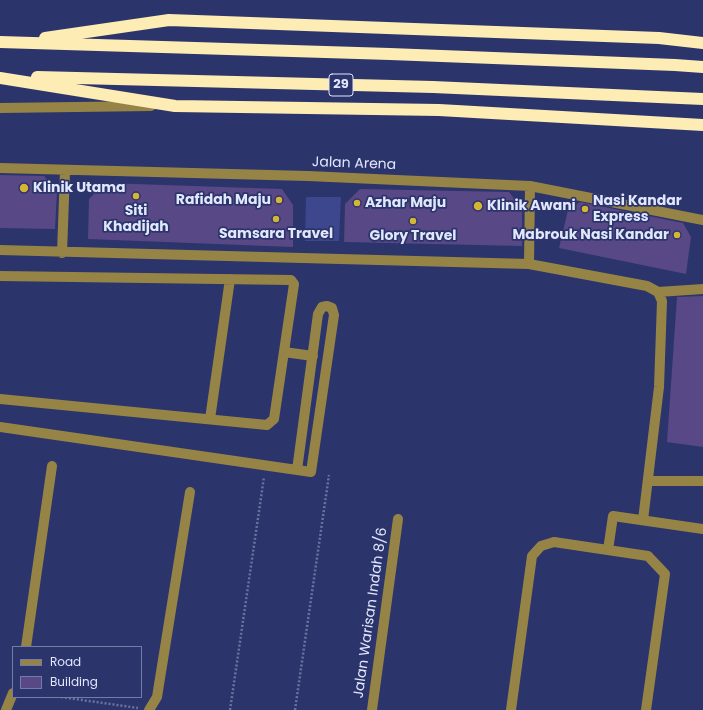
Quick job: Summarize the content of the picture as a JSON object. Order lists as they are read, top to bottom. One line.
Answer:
{"streets":{"highway":["29"],"street":["Jalan Arena","Jalan Warisan Indah 8/6"]},"places":["Klinik Utama","Siti Khadijah","Rafidah Maju","Azhar Maju","Klinik Awani","Nasi Kandar Express","Samsara Travel","Glory Travel","Mabrouk Nasi Kandar"],"legend":["Road","Building"]}
